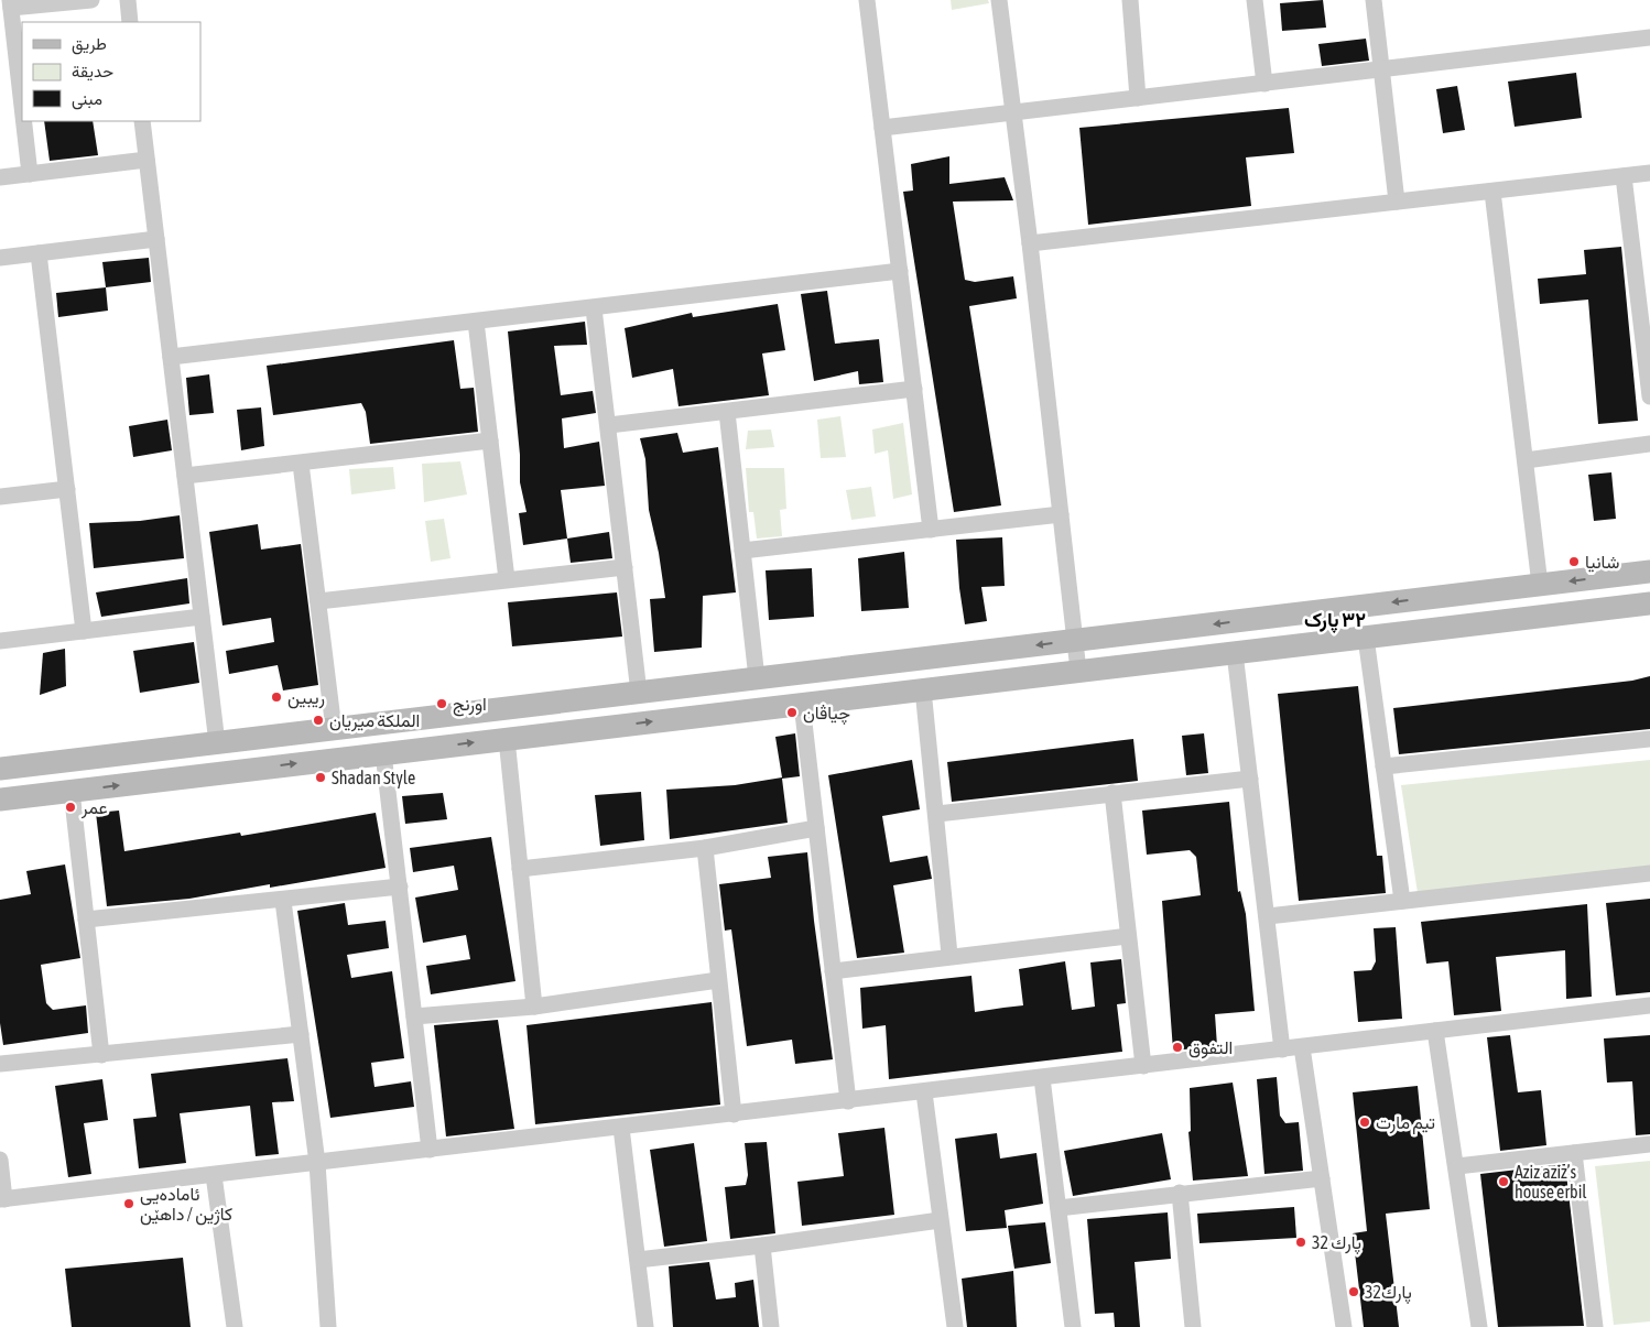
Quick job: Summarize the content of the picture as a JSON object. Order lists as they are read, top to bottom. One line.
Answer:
{"districts":["٣٢ پارک"],"places":["شانيا","ريبين","اورنج","چياڤان","الملكة ميريان","Shadan Style","عمر","التفوق","تيم مارت","Aziz aziz’s house erbil","ئامادەيی کاژين / داهێن","32 پارك","32پارك"],"legend":["طريق","حديقة","مبنى"]}
